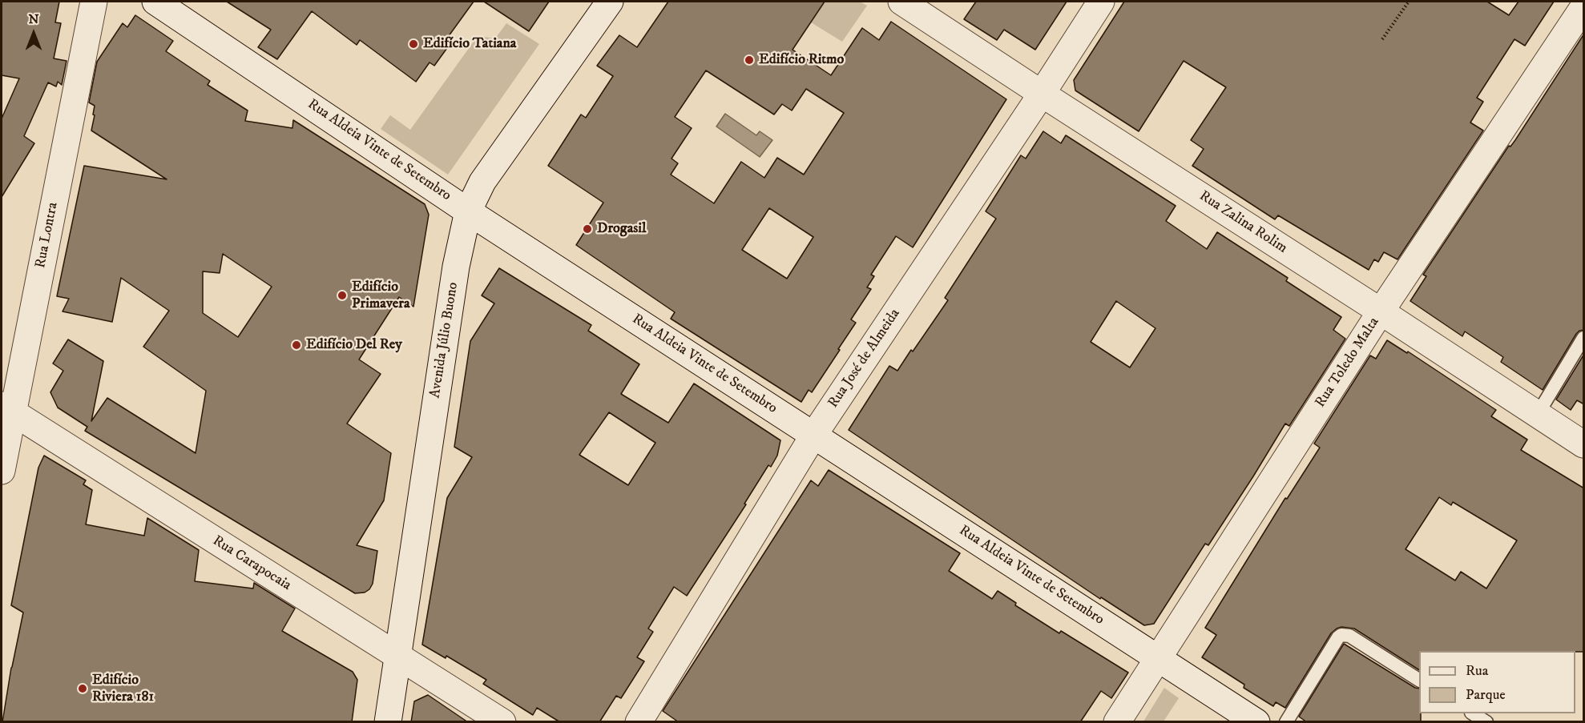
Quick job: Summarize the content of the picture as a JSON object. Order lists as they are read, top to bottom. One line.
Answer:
{"streets":{"street":["Rua Aldeia Vinte de Setembro","Rua Zalina Rolim","Rua Lontra","Avenida Júlio Buono","Rua José de Almeida","Rua Toledo Malta","Rua Carapocaia"]},"crossings":[["Rua Aldeia Vinte de Setembro","Avenida Júlio Buono"],["Rua Aldeia Vinte de Setembro","Rua José de Almeida"],["Rua Aldeia Vinte de Setembro","Rua Toledo Malta"],["Rua Zalina Rolim","Rua José de Almeida"],["Rua Zalina Rolim","Rua Toledo Malta"],["Rua Lontra","Rua Carapocaia"],["Avenida Júlio Buono","Rua Carapocaia"]],"places":["Edifício Tatiana","Edifício Ritmo","Drogasil","Edifício Primavera","Edifício Del Rey","Edifício Riviera 181"],"legend":["Rua","Parque"],"north":"top"}
